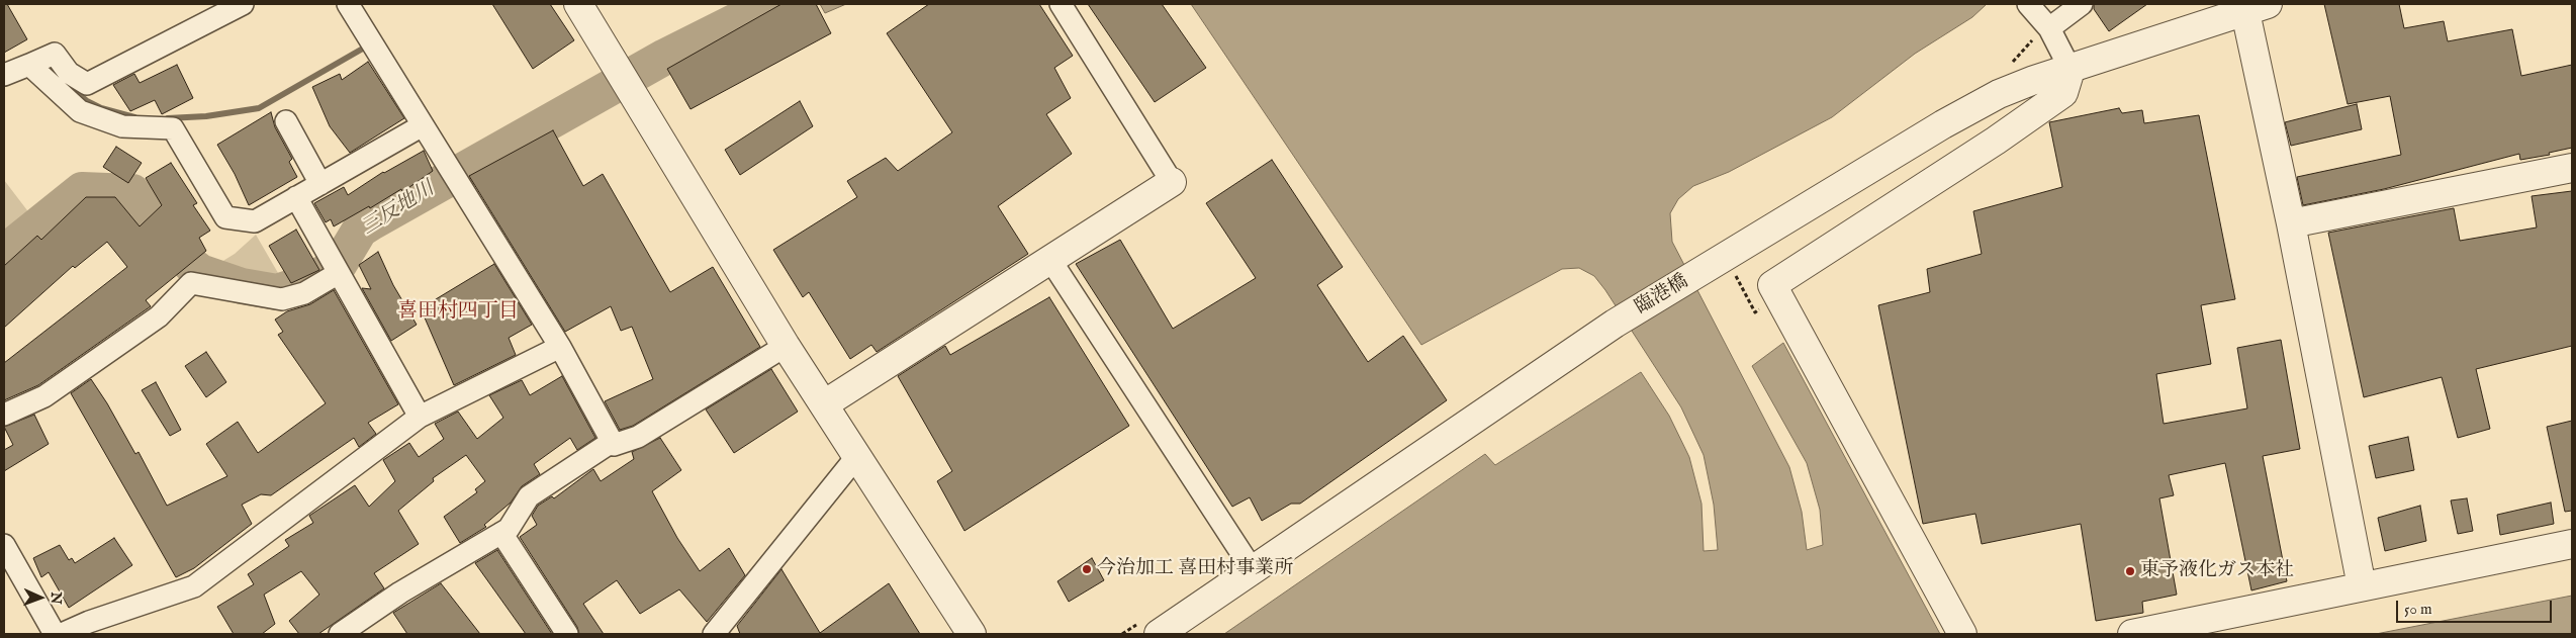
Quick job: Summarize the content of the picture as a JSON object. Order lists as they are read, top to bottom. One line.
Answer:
{"streets":{"street":["臨港橋"]},"districts":["喜田村四丁目"],"water":["三反地川"],"places":["今治加工 喜田村事業所","東予液化ガス本社"],"scale_bar":"50 m","north":"right"}
